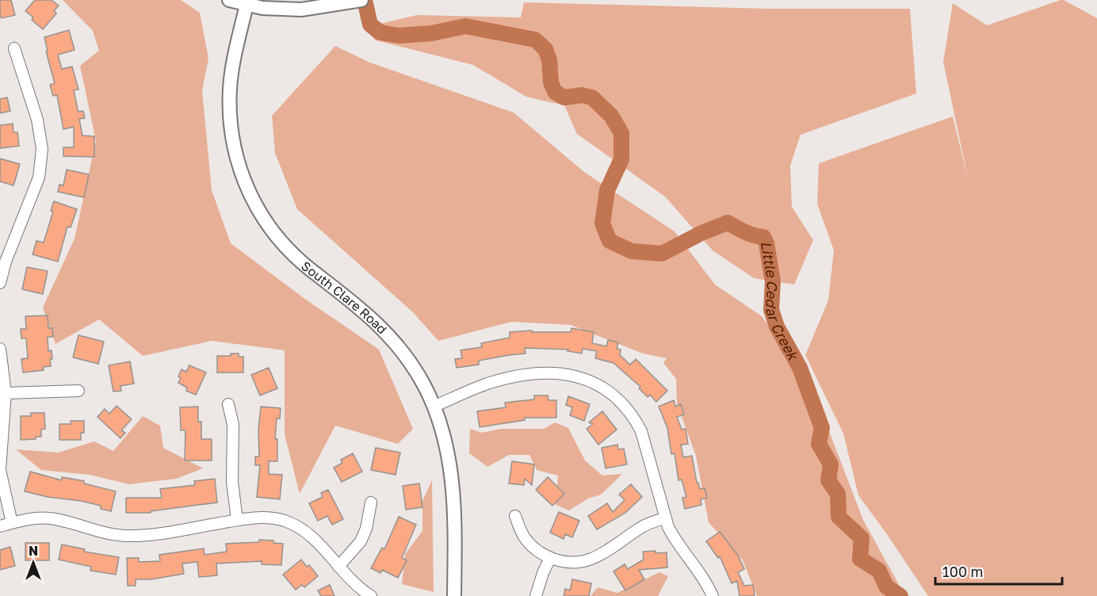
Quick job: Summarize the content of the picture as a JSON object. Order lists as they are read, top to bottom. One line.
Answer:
{"streets":{"street":["South Clare Road"]},"water":["Little Cedar Creek"],"scale_bar":"100 m","north":"top"}
